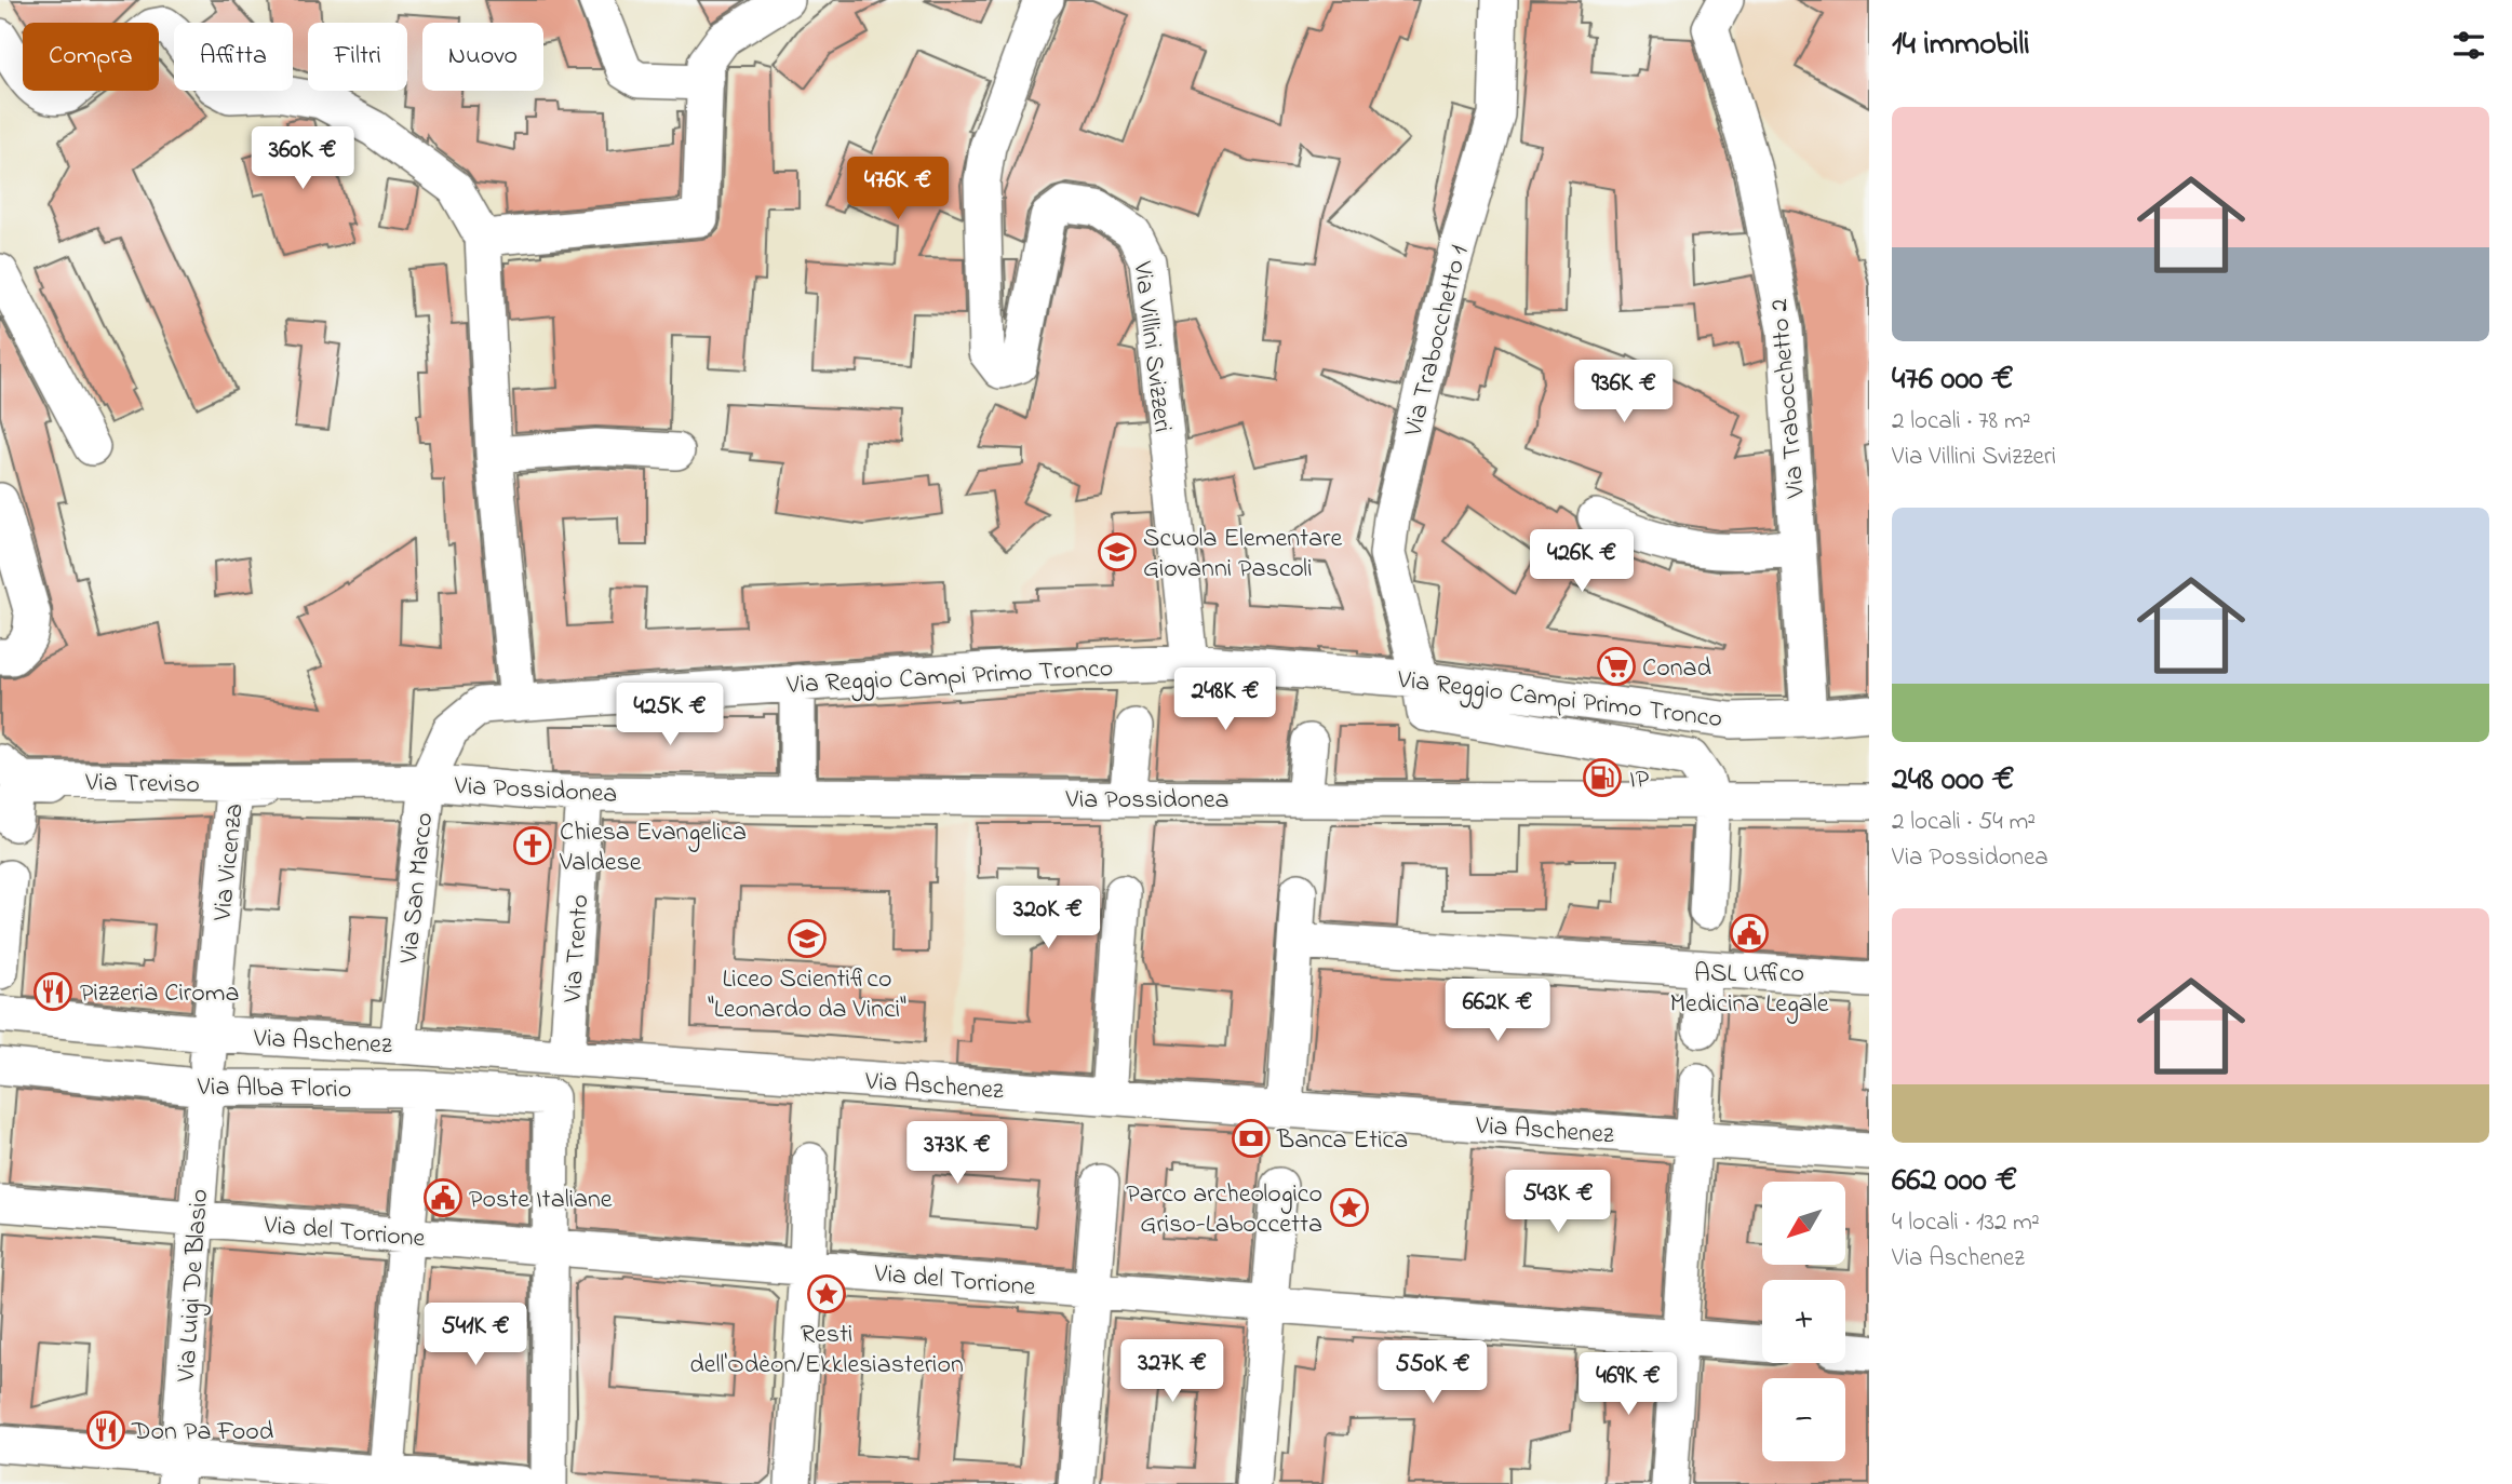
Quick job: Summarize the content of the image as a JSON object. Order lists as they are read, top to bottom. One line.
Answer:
{"streets":{"street":["Via Trabocchetto 1","Via Villini Svizzeri","Via Trabocchetto 2","Via Reggio Campi Primo Tronco","Via Treviso","Via Possidonea","Via Vicenza","Via San Marco","Via Trento","Via Aschenez","Via Alba Florio","Via del Torrione","Via Luigi De Blasio"]},"crossings":[["Via Trabocchetto 1","Via Reggio Campi Primo Tronco"],["Via Trabocchetto 1","Via Possidonea"],["Via Villini Svizzeri","Via Reggio Campi Primo Tronco"],["Via Trabocchetto 2","Via Reggio Campi Primo Tronco"],["Via Reggio Campi Primo Tronco","Via San Marco"],["Via Treviso","Via Possidonea"],["Via Treviso","Via Vicenza"],["Via Treviso","Via San Marco"],["Via Possidonea","Via Vicenza"],["Via Possidonea","Via San Marco"],["Via Possidonea","Via Trento"],["Via Vicenza","Via San Marco"],["Via Vicenza","Via Aschenez"],["Via Vicenza","Via Alba Florio"],["Via Vicenza","Via Luigi De Blasio"],["Via San Marco","Via Aschenez"],["Via Trento","Via Aschenez"],["Via Aschenez","Via Alba Florio"],["Via Aschenez","Via Luigi De Blasio"],["Via Alba Florio","Via Luigi De Blasio"],["Via del Torrione","Via Luigi De Blasio"]],"places":{"school or university":["Scuola Elementare Giovanni Pascoli","Liceo Scientifico \"Leonardo da Vinci\""],"supermarket":["Conad"],"fuel station":["IP"],"church":["Chiesa Evangelica Valdese"],"public building":["ASL Uffico Medicina Legale","Poste Italiane"],"restaurant":["Pizzeria Ciroma","Don Pa Food"],"bank":["Banca Etica"],"place":["Parco archeologico Griso-Laboccetta","Resti dell'Odèon/Ekklesiasterion"]},"north":"bottom left","page":{"heading":"14 immobili","chip":["Compra","Affitta","Filtri","Nuovo"],"list":[{"name":"476 000 €","note":"2 locali · 78 m² · Via Villini Svizzeri"},{"name":"248 000 €","note":"2 locali · 54 m² · Via Possidonea"},{"name":"662 000 €","note":"4 locali · 132 m² · Via Aschenez"}],"price":["360K €","476K €","936K €","426K €","248K €","425K €","320K €","662K €","373K €","543K €","541K €","327K €","550K €","469K €"],"map_buttons":["+","−"]}}
